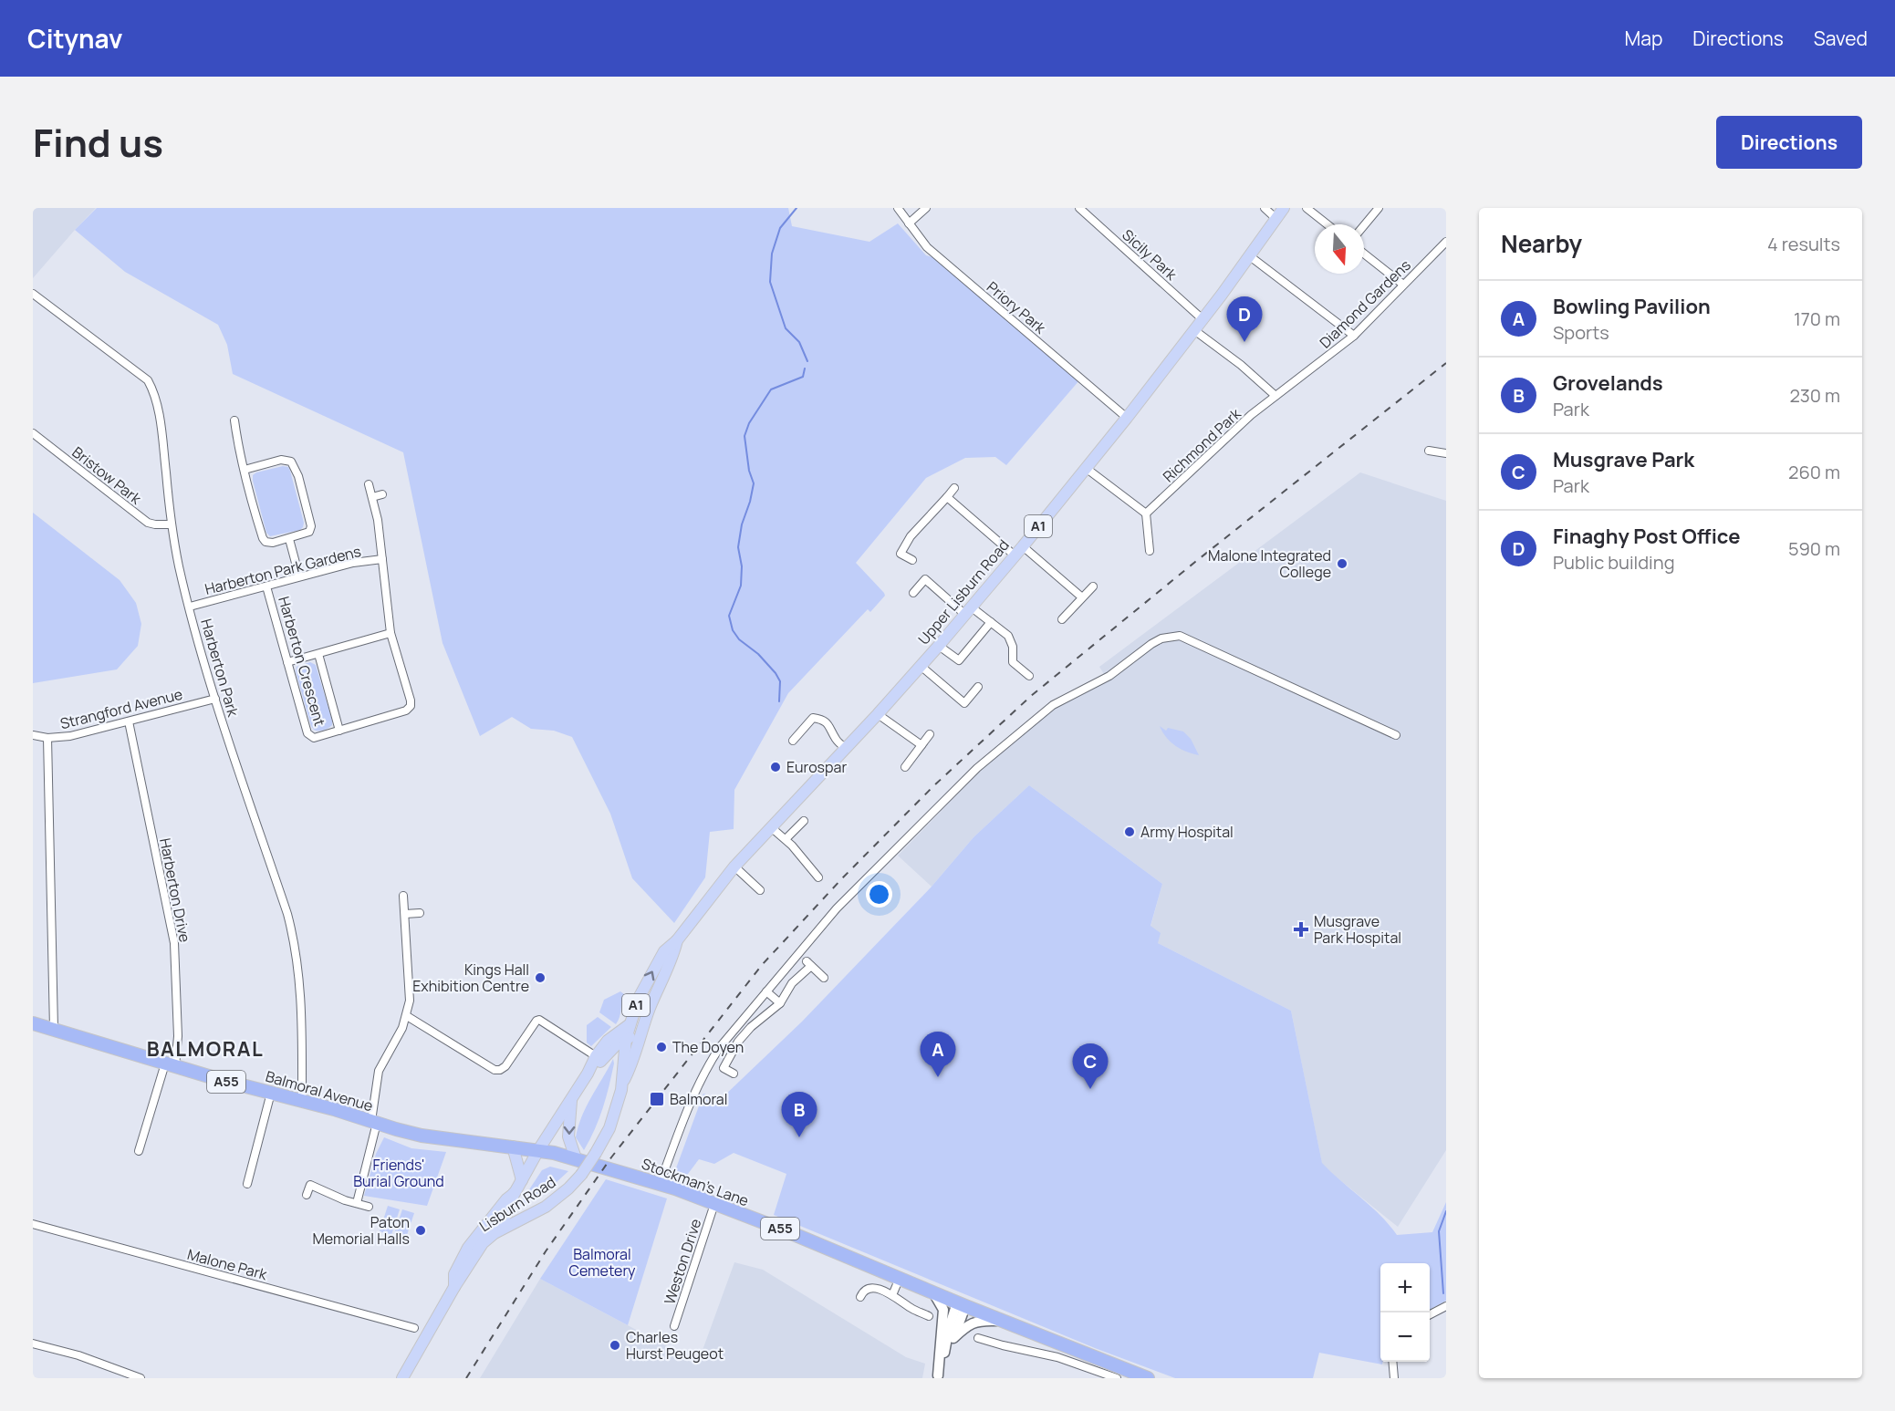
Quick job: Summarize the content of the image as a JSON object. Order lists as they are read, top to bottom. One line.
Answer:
{"streets":{"highway":["A55","Balmoral Avenue","Stockman's Lane"],"main road":["A1","Upper Lisburn Road","Lisburn Road"],"street":["Sicily Park","Diamond Gardens","Priory Park","Richmond Park","Bristow Park","Harberton Park Gardens","Harberton Crescent","Harberton Park","Strangford Avenue","Harberton Drive","Weston Drive","Malone Park"]},"crossings":[["Sicily Park","Upper Lisburn Road"],["Diamond Gardens","Richmond Park"],["Priory Park","Upper Lisburn Road"],["Bristow Park","Harberton Park"],["A1","Balmoral Avenue"],["A1","Stockman's Lane"],["A1","Lisburn Road"],["Harberton Park Gardens","Harberton Crescent"],["Harberton Park Gardens","Harberton Park"],["Upper Lisburn Road","Lisburn Road"],["Harberton Park","Strangford Avenue"],["Harberton Park","Balmoral Avenue"],["Strangford Avenue","Harberton Drive"],["Harberton Drive","Balmoral Avenue"],["Balmoral Avenue","Stockman's Lane"],["Stockman's Lane","Weston Drive"]],"districts":["BALMORAL"],"parks":["Friends' Burial Ground","Balmoral Cemetery"],"places":{"other":["Malone Integrated College","Eurospar","Army Hospital","Kings Hall Exhibition Centre","The Doyen","Paton Memorial Halls","Charles Hurst Peugeot"],"health":["Musgrave Park Hospital"],"transit":["Balmoral"]},"north":"bottom","page":{"header":"Citynav","nav":["Map","Directions","Saved"],"title":"Find us","buttons":"Directions","heading":["Nearby","4 results"],"list":[{"mark":"A","name":"Bowling Pavilion","note":"Sports","value":"170 m"},{"mark":"B","name":"Grovelands","note":"Park","value":"230 m"},{"mark":"C","name":"Musgrave Park","note":"Park","value":"260 m"},{"mark":"D","name":"Finaghy Post Office","note":"Public building","value":"590 m"}],"pins":["D","A","C","B"],"map_buttons":["+","−"]}}
